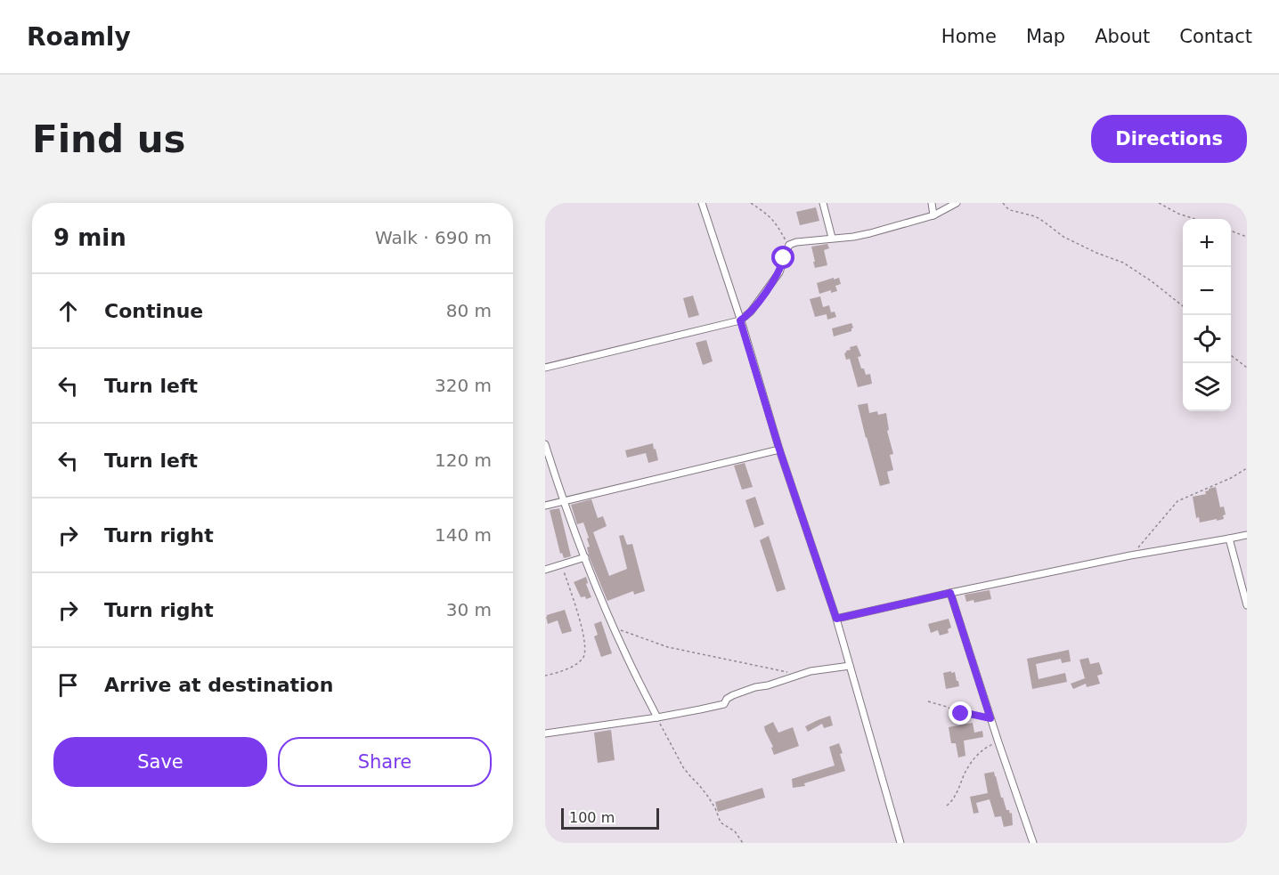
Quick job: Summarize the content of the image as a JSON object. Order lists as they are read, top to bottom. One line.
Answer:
{"scale_bar":"100 m","page":{"header":"Roamly","nav":["Home","Map","About","Contact"],"buttons":["Directions",["Save","Share"]],"title":"Find us","heading":["9 min","Walk · 690 m"],"map_buttons":["+","−"],"list":[["Continue","80 m"],["Turn left","320 m"],["Turn left","120 m"],["Turn right","140 m"],["Turn right","30 m"],"Arrive at destination"],"scale":"100 m"}}
